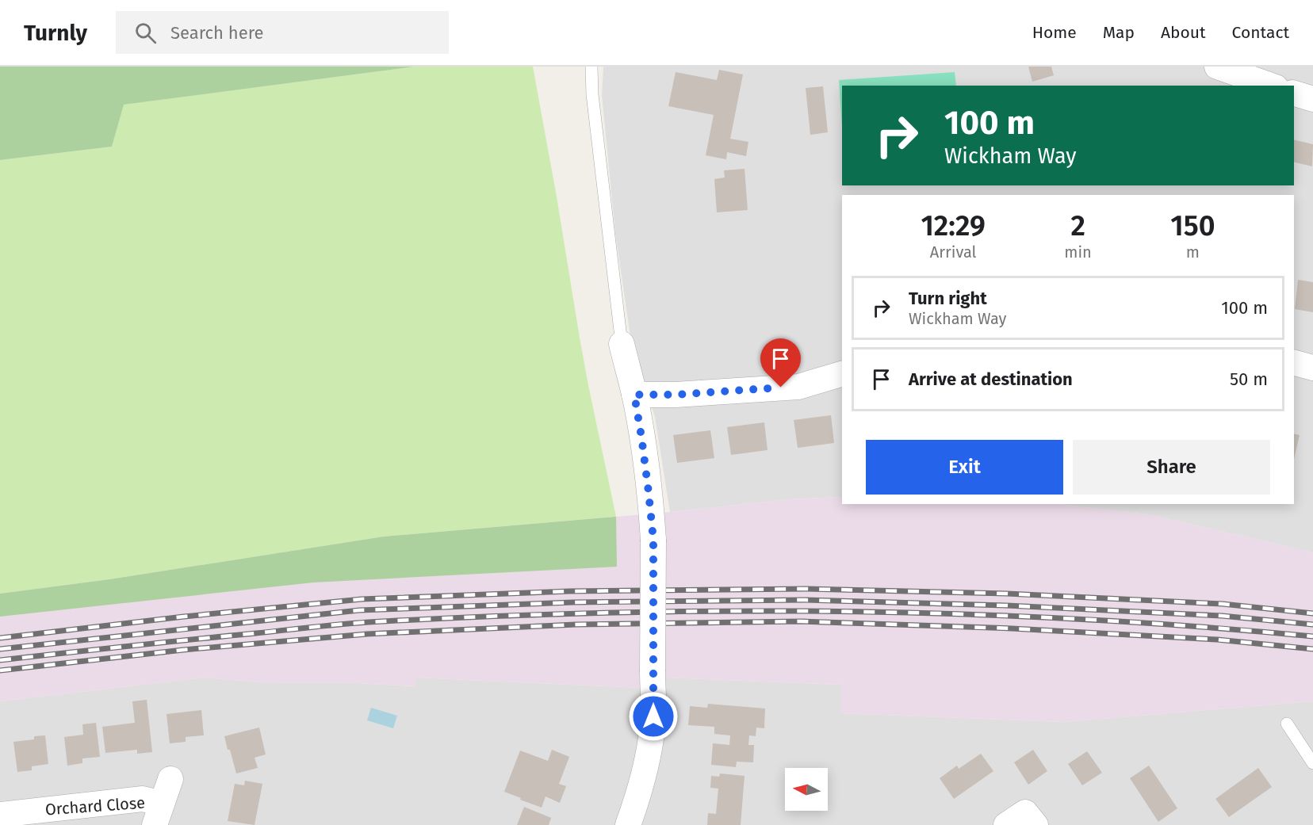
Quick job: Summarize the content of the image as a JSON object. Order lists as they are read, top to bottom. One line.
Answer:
{"streets":{"street":["Orchard Close"]},"north":"left","page":{"header":"Turnly","search":"Search here","nav":["Home","Map","About","Contact"],"turn":["100 m","Wickham Way"],"eta":["12:29","Arrival","2","min","150","m"],"list":[{"name":"Turn right","note":"Wickham Way","value":"100 m"},{"name":"Arrive at destination","value":"50 m"}],"buttons":["Exit","Share"]}}
